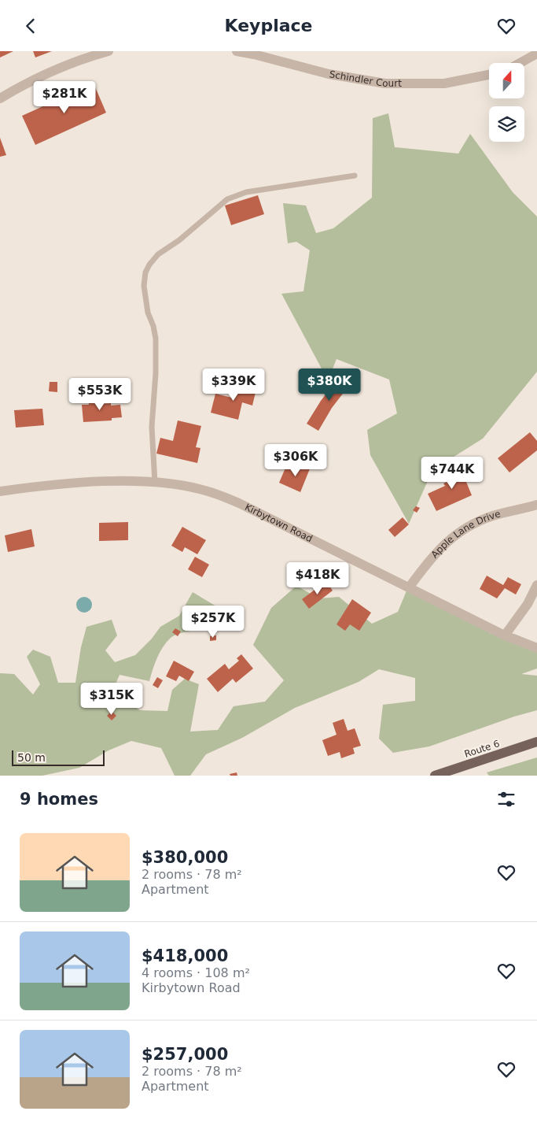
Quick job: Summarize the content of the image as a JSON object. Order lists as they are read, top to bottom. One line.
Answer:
{"streets":{"main road":["Route 6"],"street":["Schindler Court","Kirbytown Road","Apple Lane Drive"]},"crossings":[["Kirbytown Road","Apple Lane Drive"]],"scale_bar":"50 m","north":"top","page":{"header":"Keyplace","price":["$281K","$339K","$380K","$553K","$306K","$744K","$418K","$257K","$315K"],"scale":"50 m","heading":"9 homes","list":[{"name":"$380,000","note":"2 rooms · 78 m² · Apartment"},{"name":"$418,000","note":"4 rooms · 108 m² · Kirbytown Road"},{"name":"$257,000","note":"2 rooms · 78 m² · Apartment"}]}}
